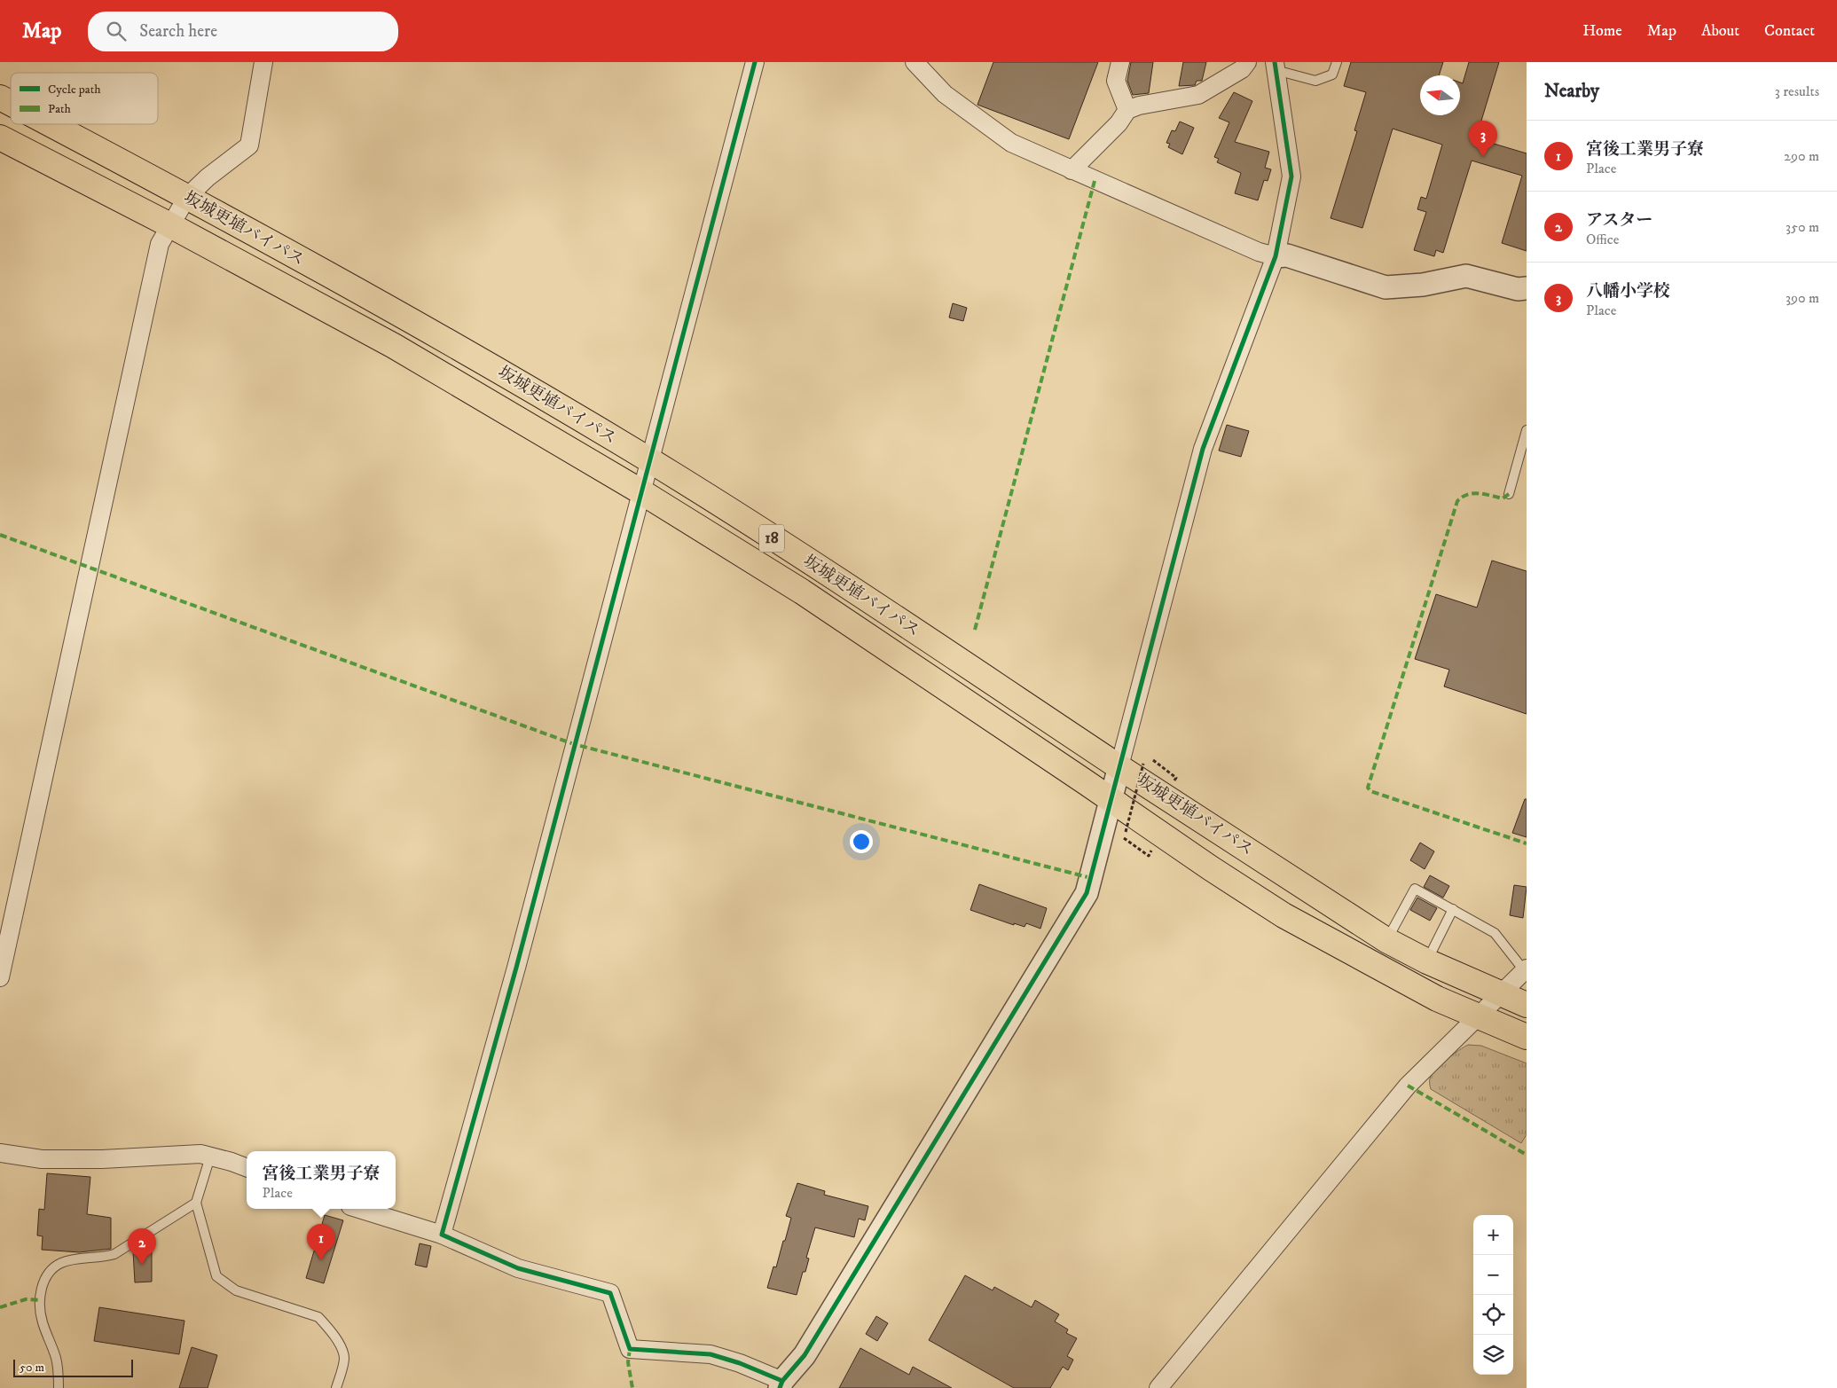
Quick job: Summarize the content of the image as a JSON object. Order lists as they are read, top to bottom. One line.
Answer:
{"streets":{"highway":["坂城更埴バイパス","18"]},"legend":["Cycle path","Path"],"scale_bar":"50 m","north":"left","page":{"header":"Map","search":"Search here","nav":["Home","Map","About","Contact"],"heading":["Nearby","3 results"],"list":[{"mark":"1","name":"宮後工業男子寮","note":"Place","value":"290 m"},{"mark":"2","name":"アスター","note":"Office","value":"350 m"},{"mark":"3","name":"八幡小学校","note":"Place","value":"390 m"}],"pins":["3","1","2"],"popup":["宮後工業男子寮","Place"],"map_buttons":["+","−"],"scale":"50 m"}}
